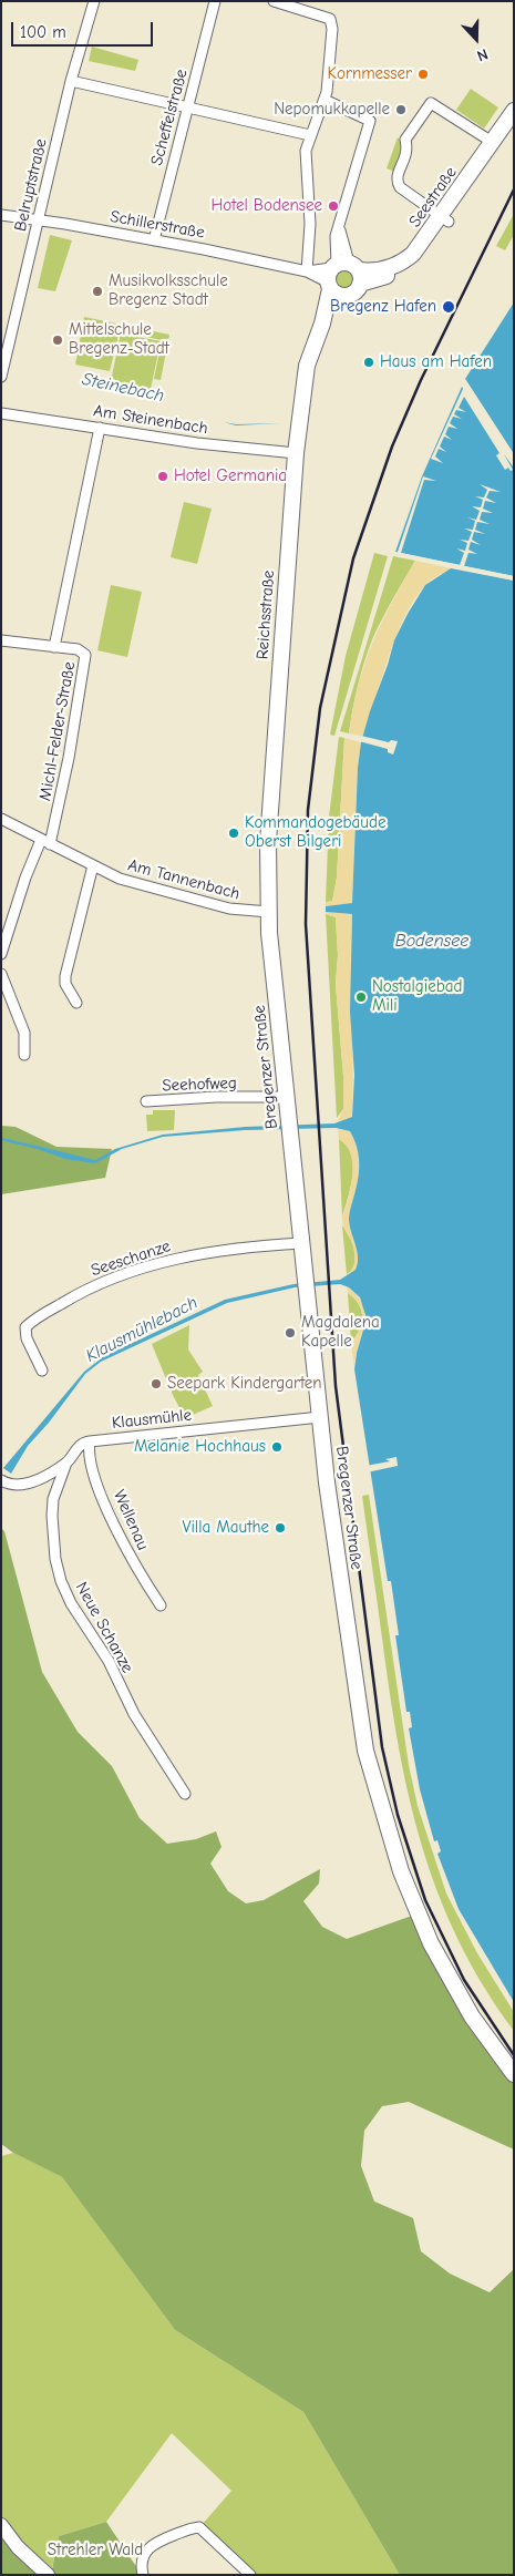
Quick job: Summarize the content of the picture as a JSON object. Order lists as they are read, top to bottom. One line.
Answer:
{"streets":{"main road":["Seestraße","Reichsstraße","Bregenzer Straße"],"street":["Scheffelstraße","Belruptstraße","Schillerstraße","Am Steinenbach","Michl-Felder-Straße","Am Tannenbach","Seehofweg","Seeschanze","Klausmühle","Wellenau","Neue Schanze"]},"crossings":[["Scheffelstraße","Schillerstraße"],["Belruptstraße","Schillerstraße"],["Seestraße","Schillerstraße"],["Seestraße","Reichsstraße"],["Schillerstraße","Reichsstraße"],["Am Steinenbach","Reichsstraße"],["Am Steinenbach","Michl-Felder-Straße"],["Reichsstraße","Am Tannenbach"],["Reichsstraße","Bregenzer Straße"],["Michl-Felder-Straße","Am Tannenbach"],["Am Tannenbach","Bregenzer Straße"],["Bregenzer Straße","Seehofweg"],["Bregenzer Straße","Seeschanze"],["Bregenzer Straße","Klausmühle"],["Klausmühle","Wellenau"],["Klausmühle","Neue Schanze"]],"water":["Steinebach","Bodensee","Klausmühlebach"],"parks":["Strehler Wald"],"places":["Kornmesser","Nepomukkapelle","Hotel Bodensee","Musikvolksschule Bregenz Stadt","Bregenz Hafen","Mittelschule Bregenz-Stadt","Haus am Hafen","Hotel Germania","Kommandogebäude Oberst Bilgeri","Nostalgiebad Mili","Magdalena Kapelle","Seepark Kindergarten","Melanie Hochhaus","Villa Mauthe"],"scale_bar":"100 m","north":"bottom"}
